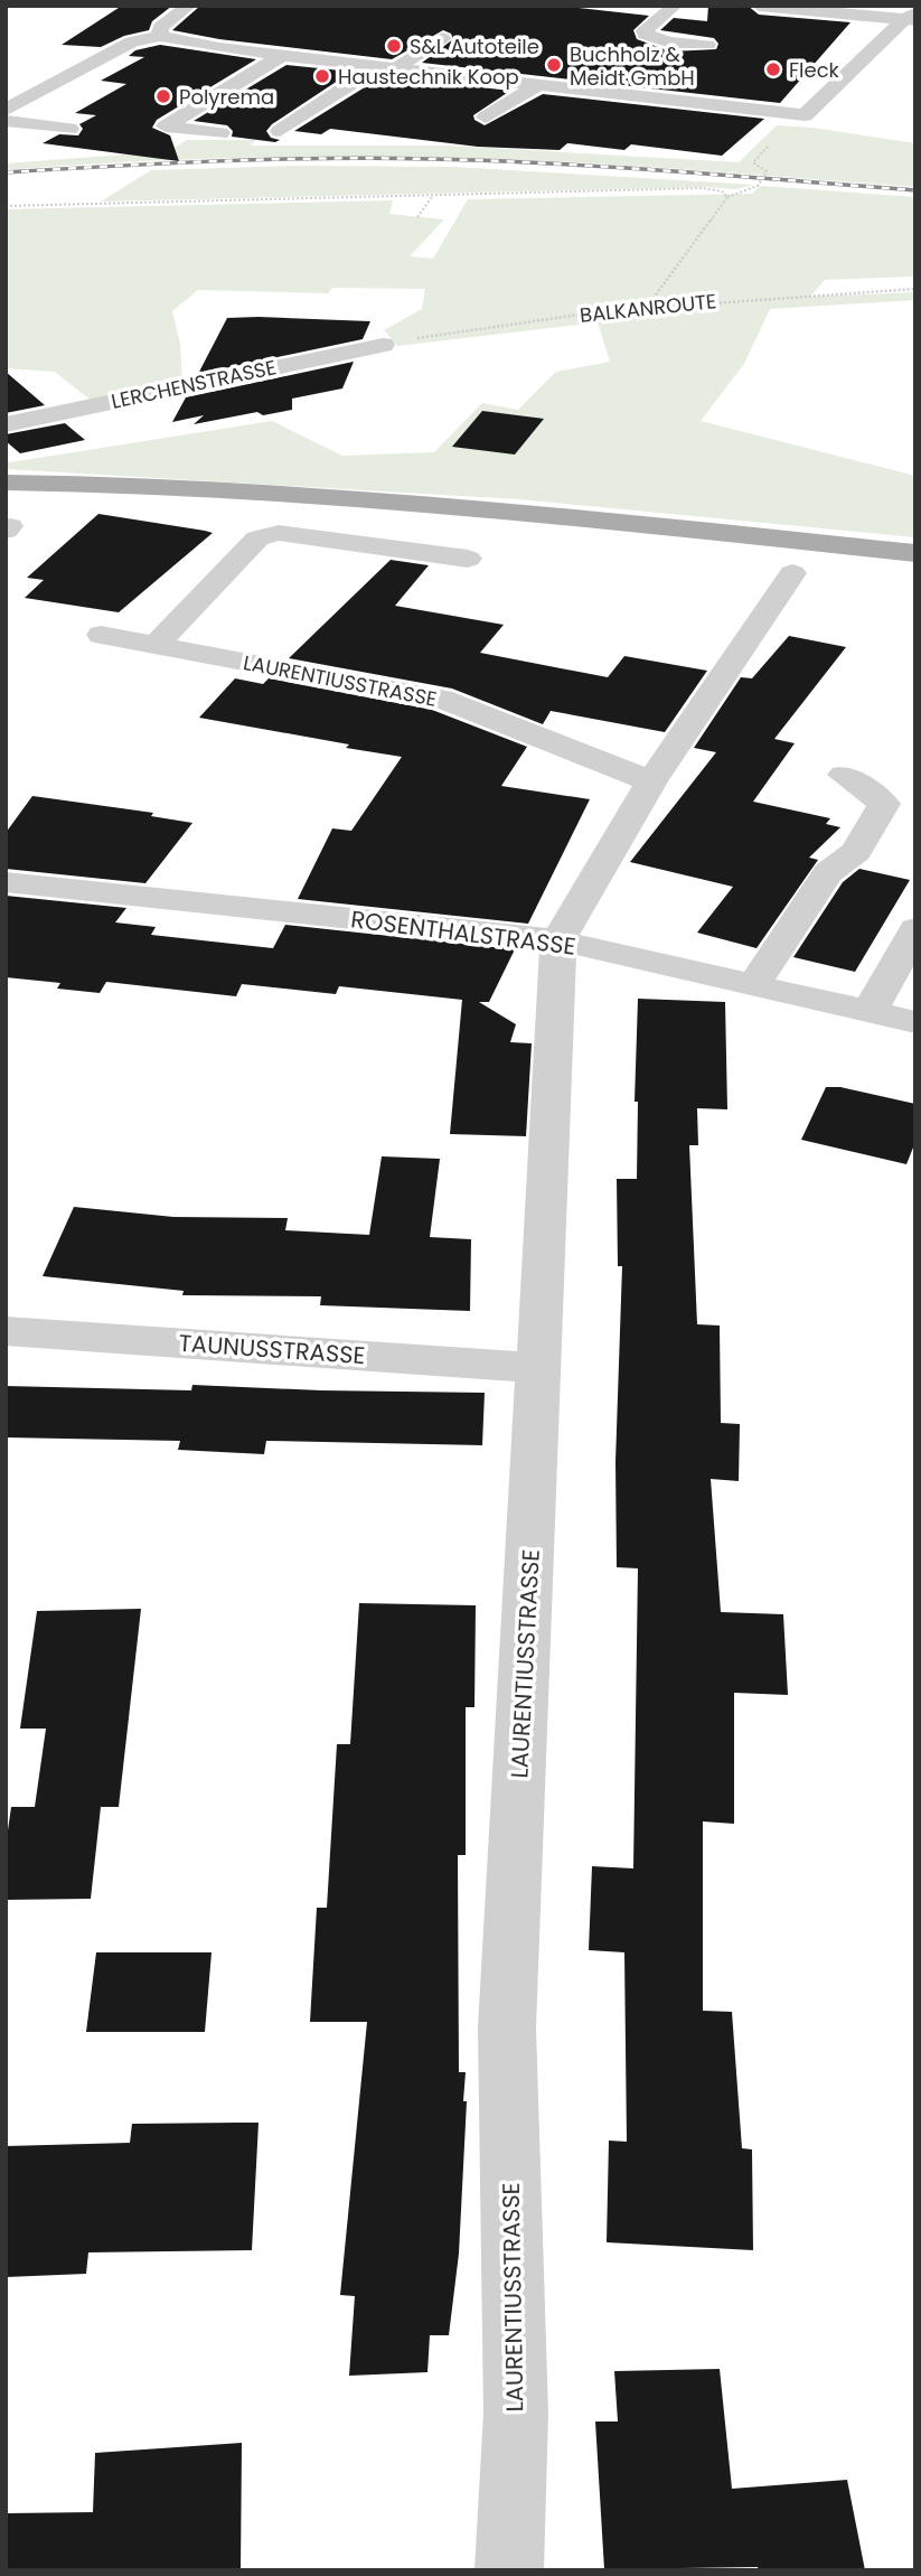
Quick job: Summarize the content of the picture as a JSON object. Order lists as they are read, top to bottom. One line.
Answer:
{"streets":{"street":["LERCHENSTRASSE","LAURENTIUSSTRASSE","ROSENTHALSTRASSE","TAUNUSSTRASSE"],"path":["BALKANROUTE"]},"crossings":[["BALKANROUTE","LERCHENSTRASSE"],["LAURENTIUSSTRASSE","ROSENTHALSTRASSE"],["LAURENTIUSSTRASSE","TAUNUSSTRASSE"]],"places":["S&L Autoteile","Buchholz & Meidt GmbH","Fleck","Haustechnik Koop","Polyrema"]}
